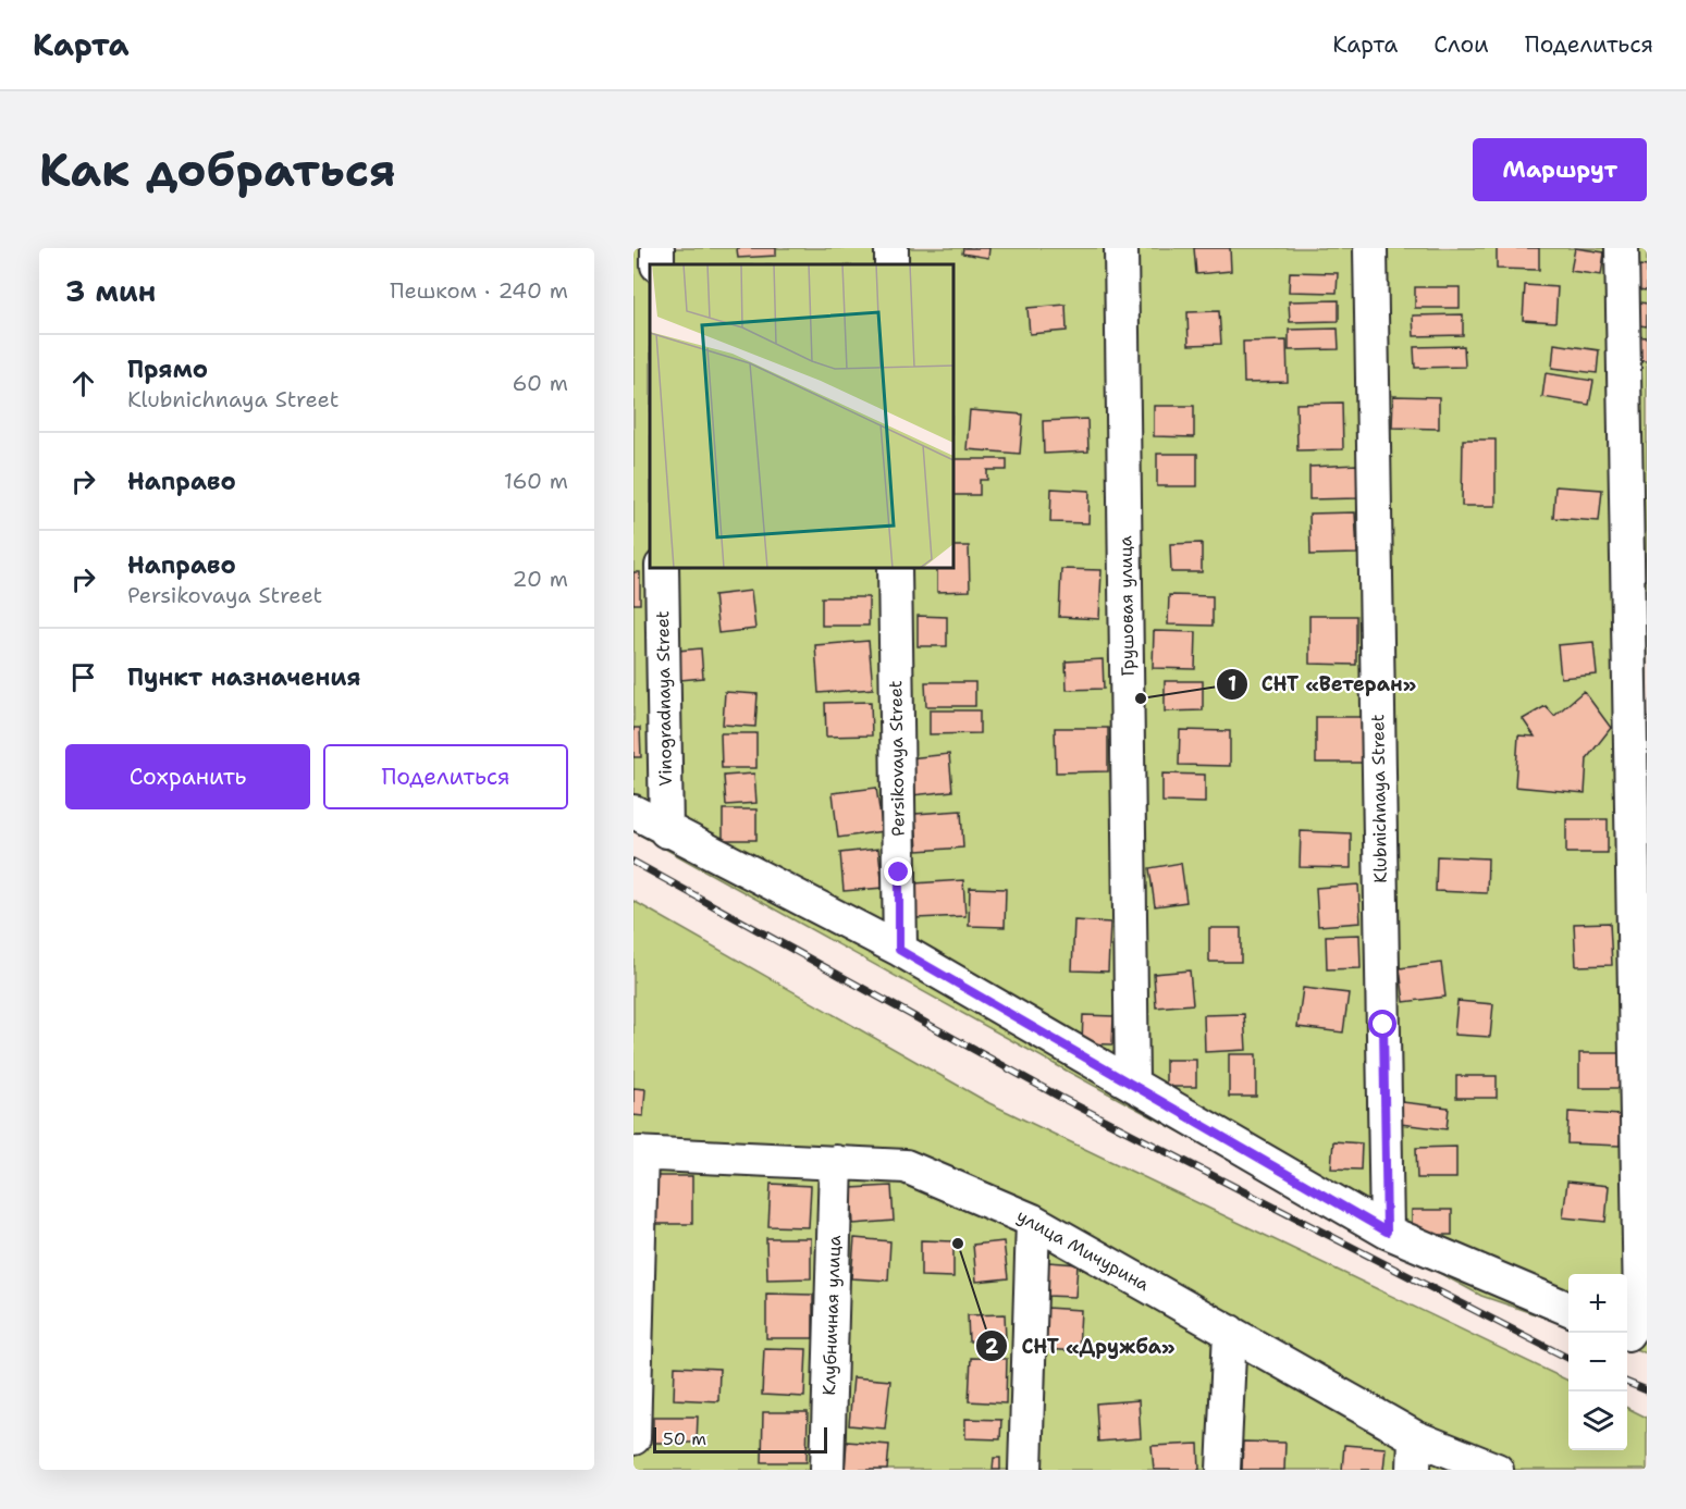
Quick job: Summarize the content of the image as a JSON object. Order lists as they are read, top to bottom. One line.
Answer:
{"streets":{"street":["Грушовая улица","Vinogradnaya Street","Persikovaya Street","Klubnichnaya Street","улица Мичурина","Клубничная улица"]},"crossings":[["улица Мичурина","Клубничная улица"]],"places":["СНТ «Ветеран»","СНТ «Дружба»"],"scale_bar":"50 m","page":{"header":"Карта","nav":["Карта","Слои","Поделиться"],"buttons":["Маршрут",["Сохранить","Поделиться"]],"title":"Как добраться","heading":["3 мин","Пешком · 240 m"],"list":[["Прямо","Klubnichnaya Street","60 m"],["Направо","160 m"],["Направо","Persikovaya Street","20 m"],"Пункт назначения"],"map_buttons":["+","−"],"scale":"50 m"}}
